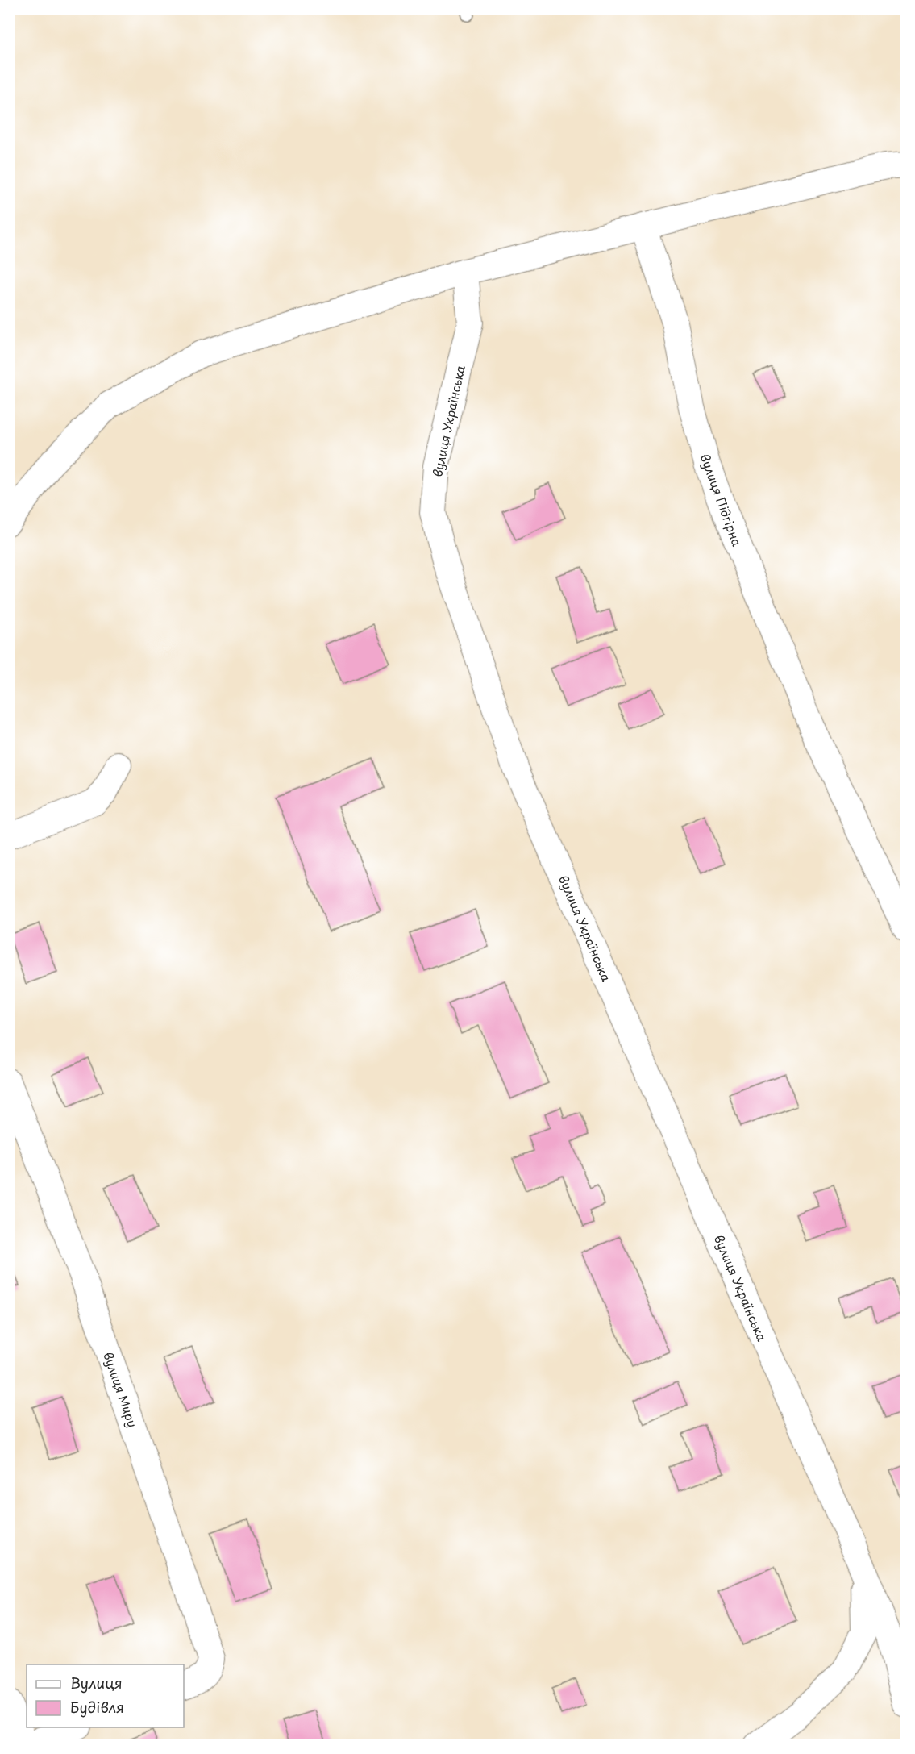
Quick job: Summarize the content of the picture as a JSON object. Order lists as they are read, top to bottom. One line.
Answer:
{"streets":{"street":["вулиця Українська","вулиця Підгірна","вулиця Миру"]},"legend":["Вулиця","Будівля"]}
